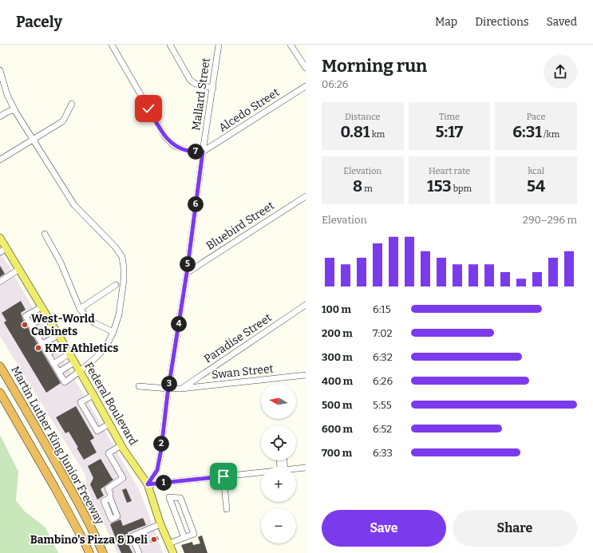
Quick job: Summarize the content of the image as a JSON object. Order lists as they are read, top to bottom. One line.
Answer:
{"streets":{"highway":["Martin Luther King Junior Freeway"],"main road":["Federal Boulevard"],"street":["Mallard Street","Alcedo Street","Bluebird Street","Paradise Street","Swan Street"]},"crossings":[["Mallard Street","Alcedo Street"],["Mallard Street","Bluebird Street"],["Mallard Street","Swan Street"],["Mallard Street","Federal Boulevard"],["Paradise Street","Swan Street"]],"places":["West-World Cabinets","KMF Athletics","Bambino's Pizza & Deli"],"north":"left","page":{"header":"Pacely","nav":["Map","Directions","Saved"],"heading":["Morning run","06:26"],"stats":[["Distance","0.81 km"],["Time","5:17"],["Pace","6:31 /km"],["Elevation","8 m"],["Heart rate","153 bpm"],["kcal","54"]],"pins":["7","6","5","4","3","2","1"],"chart":["Elevation","290–296 m"],"list":[{"name":"100 m","note":"6:15"},{"name":"200 m","note":"7:02"},{"name":"300 m","note":"6:32"},{"name":"400 m","note":"6:26"},{"name":"500 m","note":"5:55"},{"name":"600 m","note":"6:52"},{"name":"700 m","note":"6:33"}],"map_buttons":["+","−"],"buttons":["Save","Share"]}}
